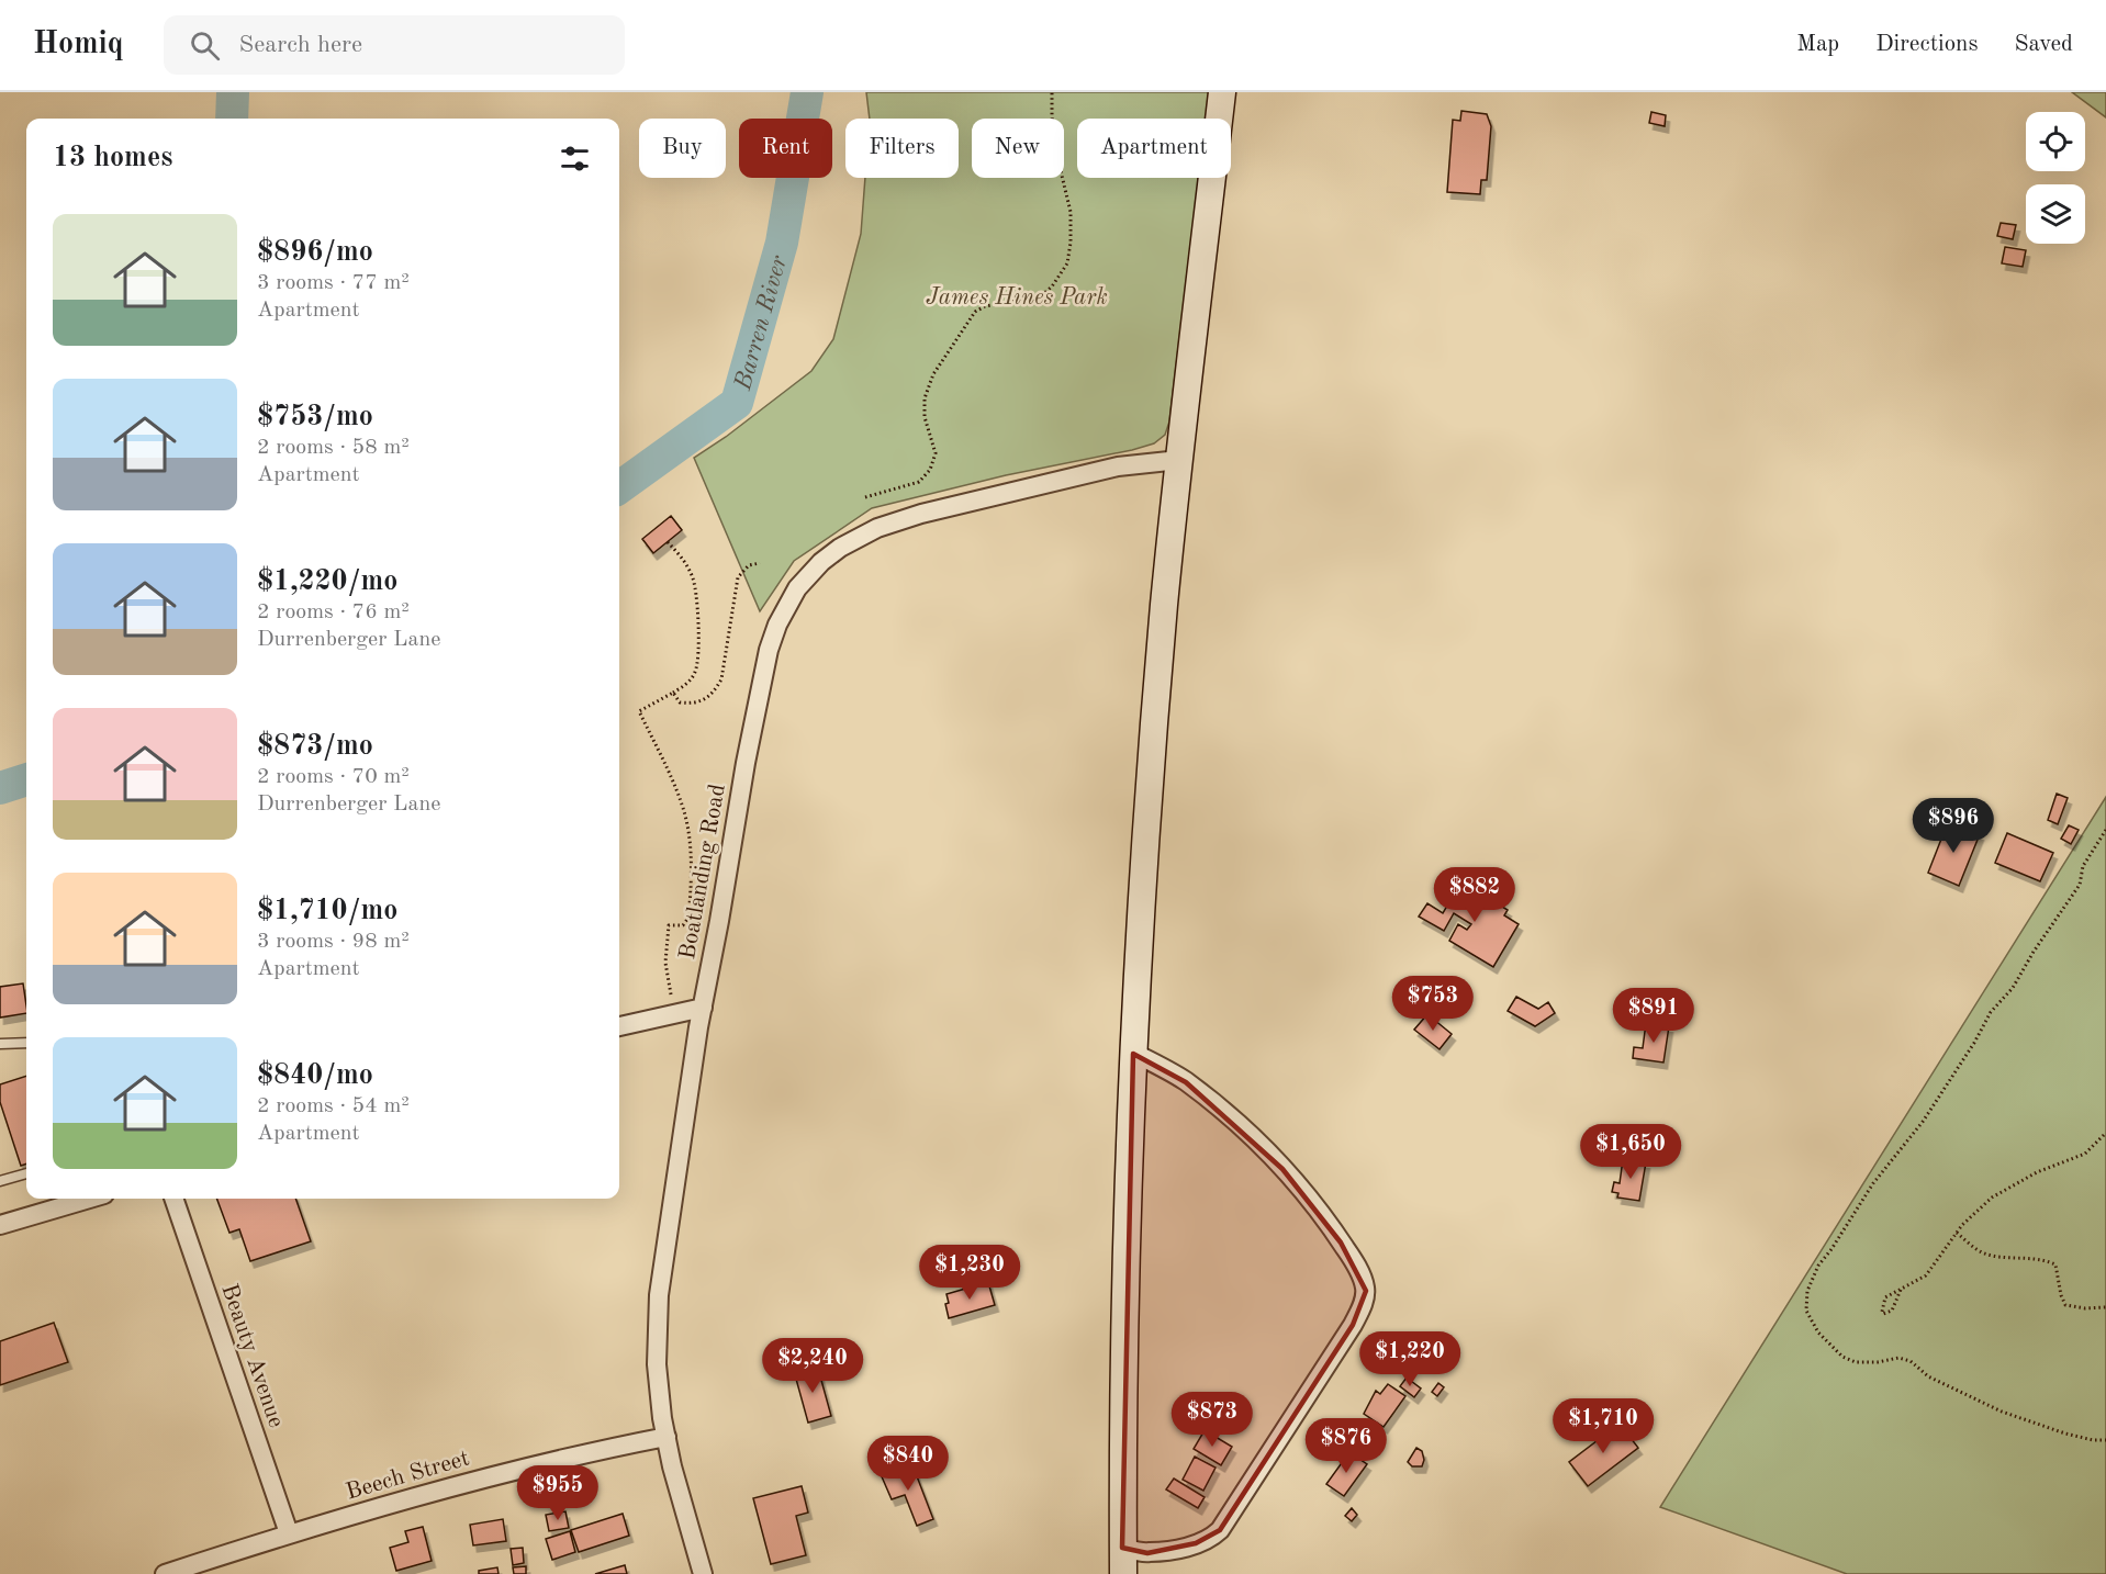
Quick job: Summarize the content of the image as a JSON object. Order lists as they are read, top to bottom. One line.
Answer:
{"streets":{"street":["Boatlanding Road","Beauty Avenue","Beech Street"]},"crossings":[["Boatlanding Road","Beech Street"],["Beauty Avenue","Beech Street"]],"water":["Barren River"],"parks":["James Hines Park"],"page":{"header":"Homiq","search":"Search here","nav":["Map","Directions","Saved"],"chip":["Buy","Rent","Filters","New","Apartment"],"heading":"13 homes","list":[{"name":"$896/mo","note":"3 rooms · 77 m² · Apartment"},{"name":"$753/mo","note":"2 rooms · 58 m² · Apartment"},{"name":"$1,220/mo","note":"2 rooms · 76 m² · Durrenberger Lane"},{"name":"$873/mo","note":"2 rooms · 70 m² · Durrenberger Lane"},{"name":"$1,710/mo","note":"3 rooms · 98 m² · Apartment"},{"name":"$840/mo","note":"2 rooms · 54 m² · Apartment"}],"price":["$896","$882","$753","$891","$1,650","$1,230","$1,220","$2,240","$873","$1,710","$876","$840","$955"]}}
